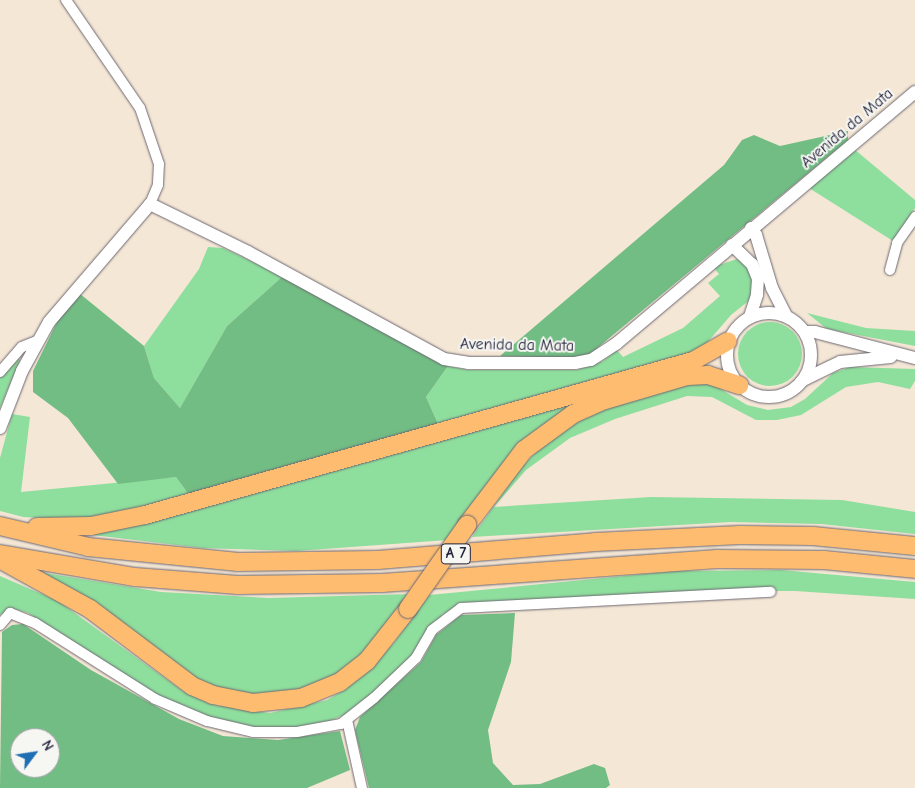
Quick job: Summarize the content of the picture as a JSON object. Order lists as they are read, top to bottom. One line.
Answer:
{"streets":{"highway":["A 7"],"street":["Avenida da Mata"]},"north":"top right"}
